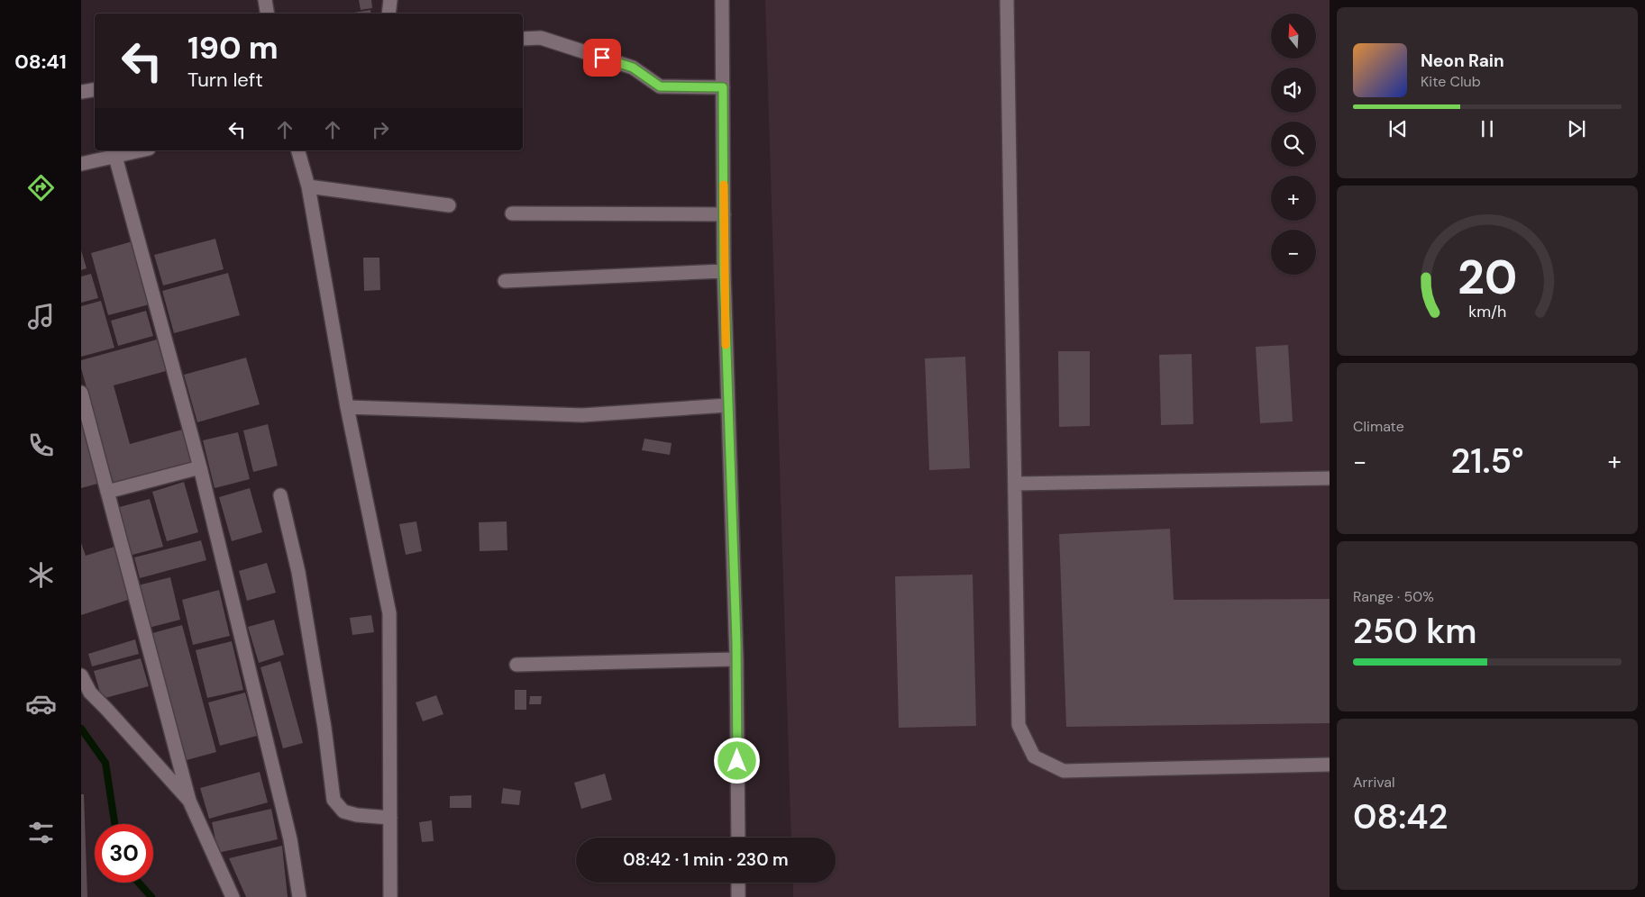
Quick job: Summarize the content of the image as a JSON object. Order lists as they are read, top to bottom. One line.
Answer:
{"north":"top","page":{"tabs":"08:41","map_buttons":["+","−"],"turn":["190 m","Turn left"],"song":["Neon Rain","Kite Club"],"tile":["Climate",["Range · 50%","250 km"],["Arrival","08:42"]],"heat":["−","21.5°","+"],"limit":"30","trip":"08:42 · 1 min · 230 m","gauge":["20","km/h"]}}
